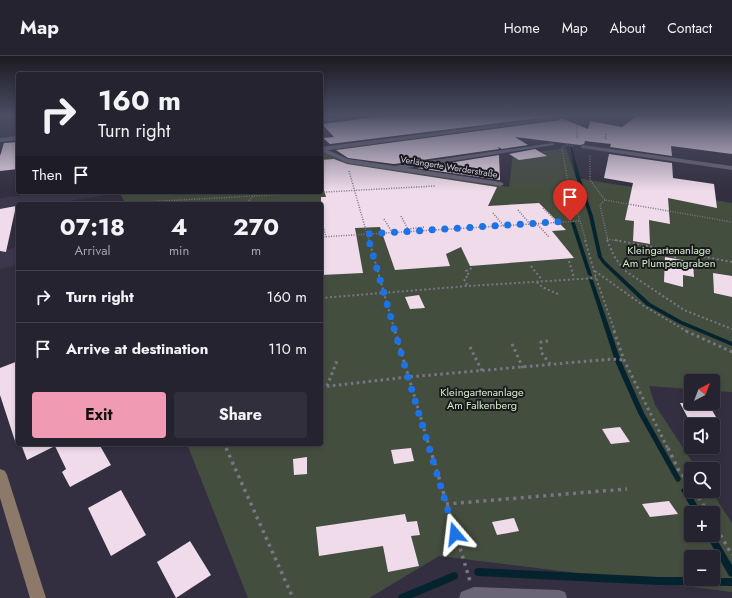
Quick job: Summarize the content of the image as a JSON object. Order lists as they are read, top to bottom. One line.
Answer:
{"streets":{"street":["Verlängerte Werderstraße"]},"parks":["Kleingartenanlage Am Plumpengraben","Kleingartenanlage Am Falkenberg"],"north":"top right","page":{"header":"Map","nav":["Home","Map","About","Contact"],"turn":["160 m","Turn right"],"then":"Then","eta":["07:18","Arrival","4","min","270","m"],"list":[{"name":"Turn right","value":"160 m"},{"name":"Arrive at destination","value":"110 m"}],"map_buttons":["+","−"],"buttons":["Exit","Share"]}}
